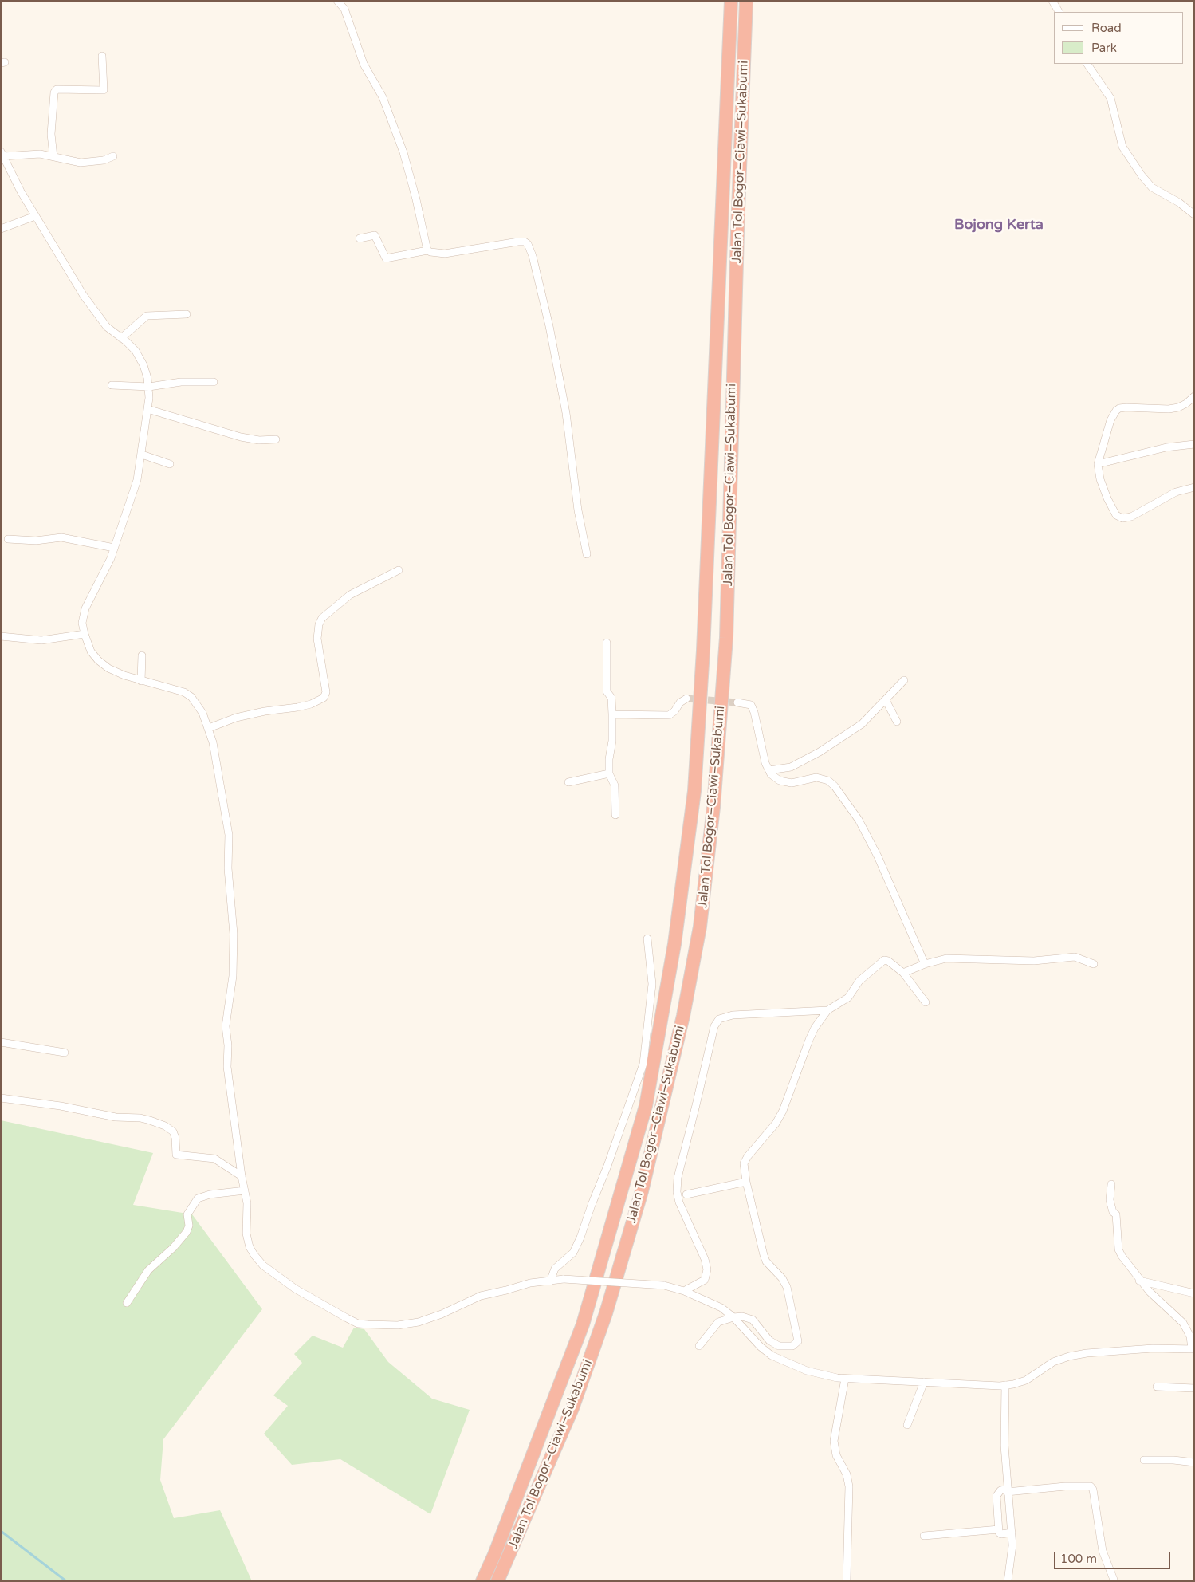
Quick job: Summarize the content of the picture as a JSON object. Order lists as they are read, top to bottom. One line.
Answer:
{"streets":{"highway":["Jalan Tol Bogor–Ciawi–Sukabumi"]},"districts":["Bojong Kerta"],"legend":["Road","Park"],"scale_bar":"100 m"}
